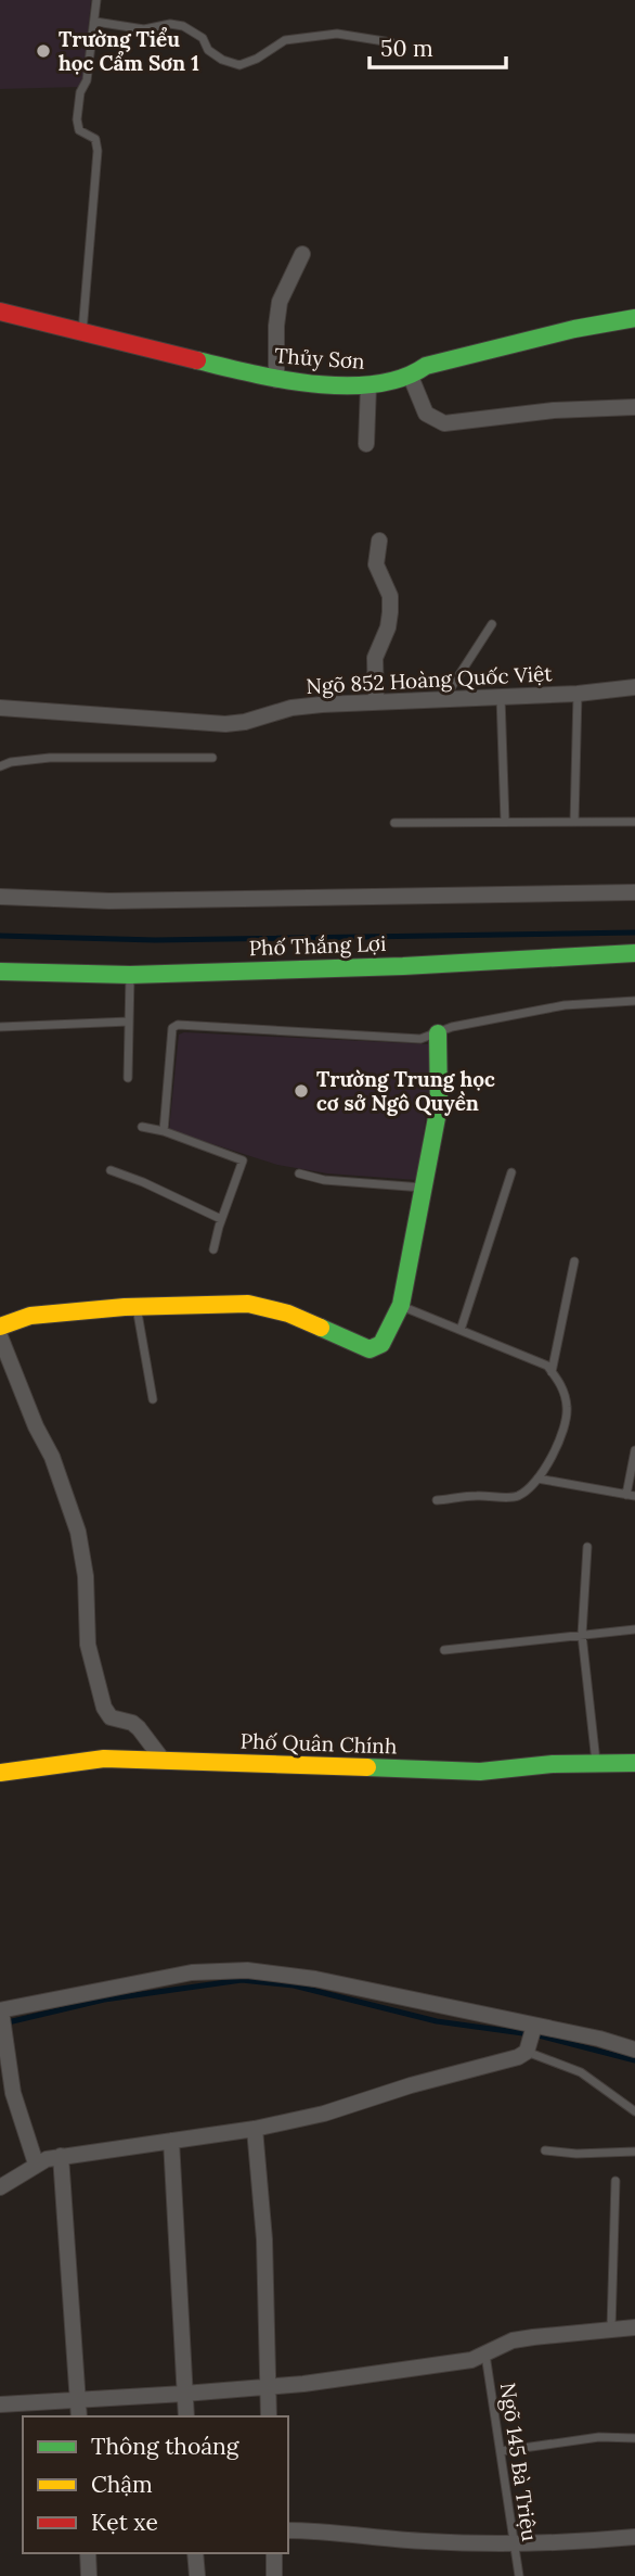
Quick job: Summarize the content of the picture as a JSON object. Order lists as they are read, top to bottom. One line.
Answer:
{"streets":{"street":["Thủy Sơn","Ngõ 852 Hoàng Quốc Việt","Phố Thắng Lợi","Phố Quân Chính"],"lane":["Ngõ 145 Bà Triệu"]},"places":["Trường Tiểu học Cẩm Sơn 1","Trường Trung học cơ sở Ngô Quyền"],"legend":["Thông thoáng","Chậm","Kẹt xe"],"scale_bar":"50 m"}
